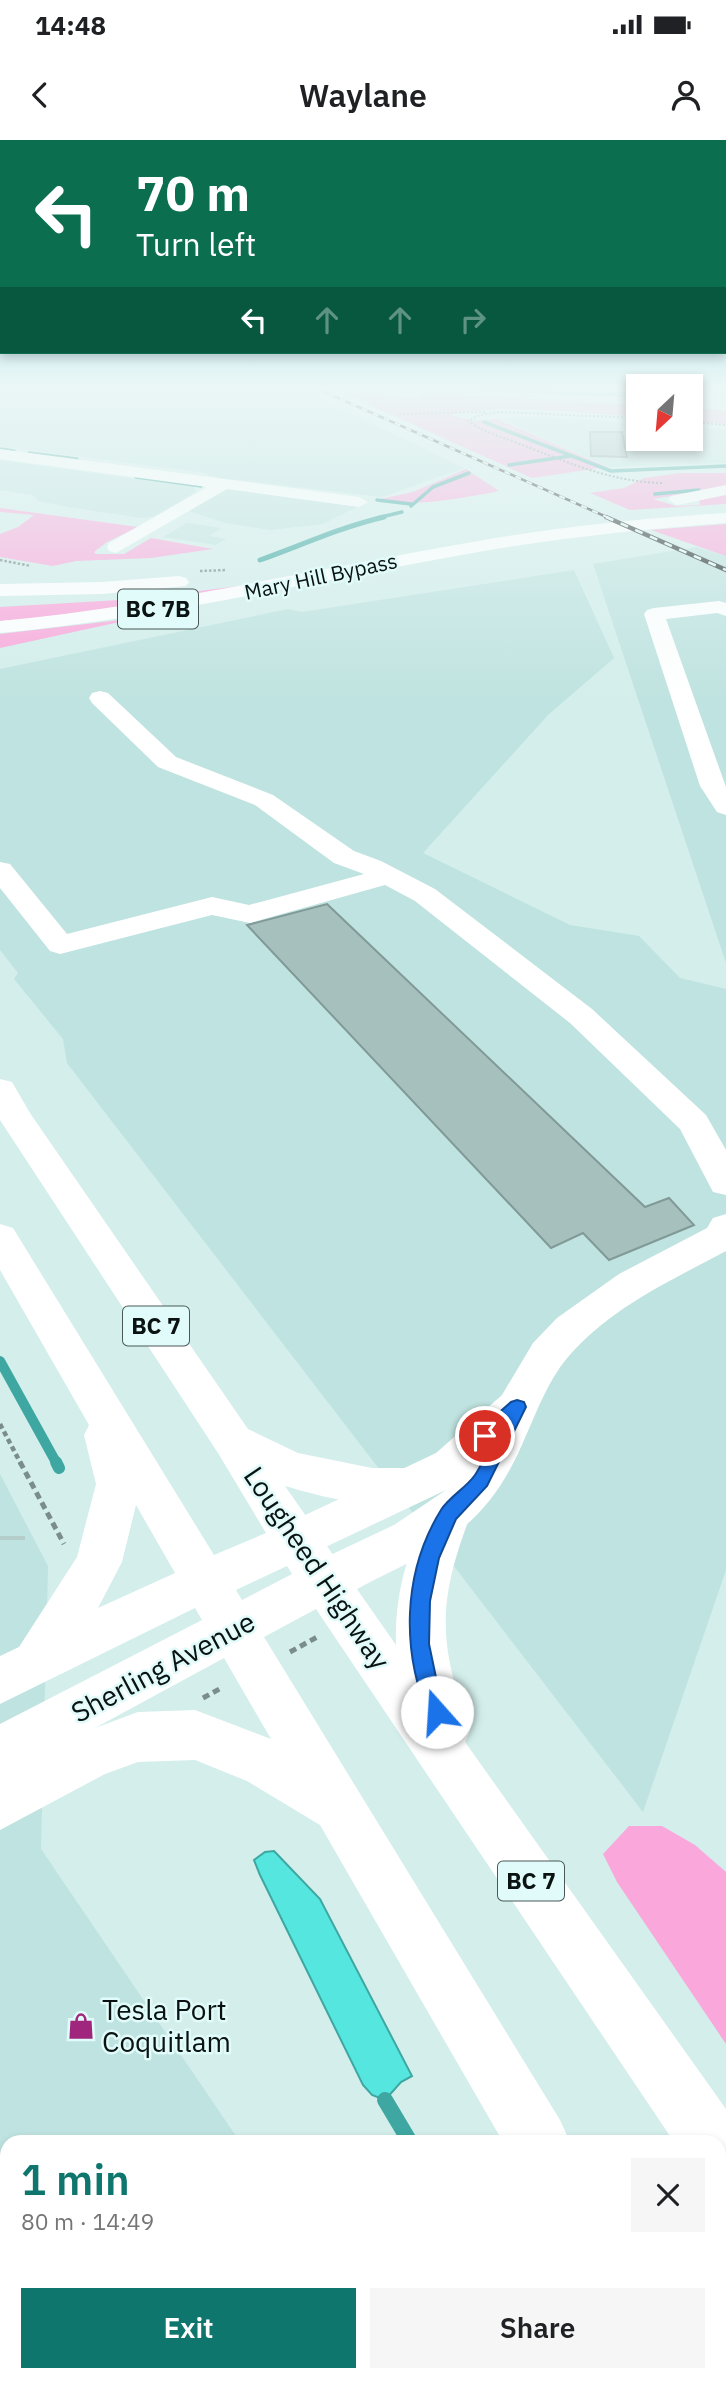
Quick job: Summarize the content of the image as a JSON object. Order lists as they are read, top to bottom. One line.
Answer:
{"streets":{"main road":["Mary Hill Bypass","BC 7B","BC 7","Lougheed Highway","Sherling Avenue"]},"crossings":[["Lougheed Highway","Sherling Avenue"]],"places":{"shop":["Tesla Port Coquitlam"]},"north":"bottom left","page":{"status":"14:48","header":"Waylane","turn":["70 m","Turn left"],"heading":["1 min","80 m · 14:49"],"buttons":["Exit","Share"]}}
